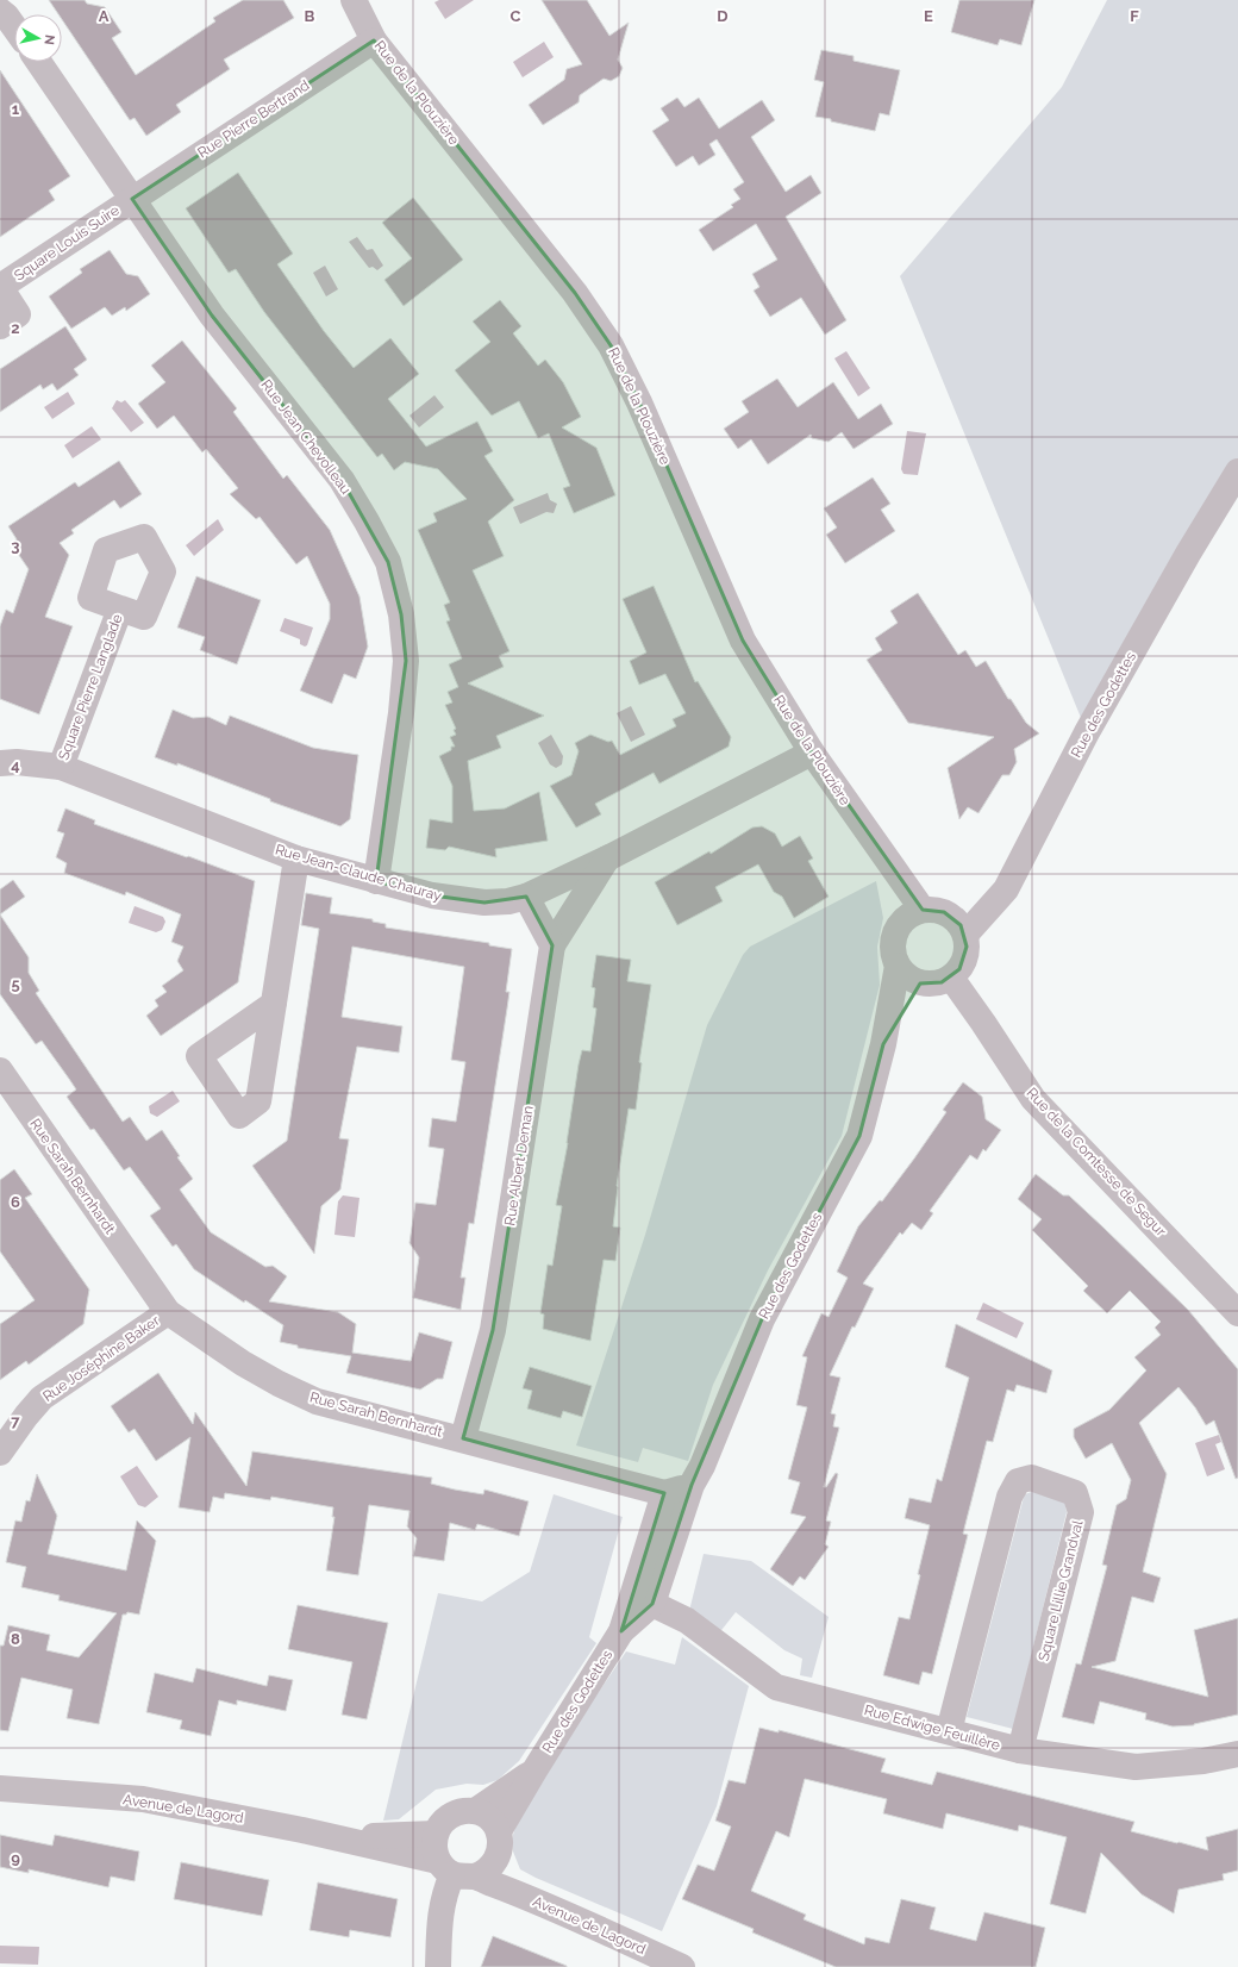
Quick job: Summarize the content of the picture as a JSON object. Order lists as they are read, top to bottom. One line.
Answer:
{"streets":{"street":["Rue de la Plouzière","Rue Pierre Bertrand","Square Louis Suire","Rue Jean Chevolleau","Square Pierre Langlade","Rue des Godettes","Rue Jean-Claude Chauray","Rue de la Comtesse de Segur","Rue Albert Deman","Rue Sarah Bernhardt","Rue Joséphine Baker","Square Lillie Grandval","Rue Edwige Feuillère","Avenue de Lagord"]},"crossings":[["Rue de la Plouzière","Rue Pierre Bertrand"],["Rue de la Plouzière","Rue des Godettes"],["Rue de la Plouzière","Rue Jean-Claude Chauray"],["Rue de la Plouzière","Rue de la Comtesse de Segur"],["Rue Pierre Bertrand","Square Louis Suire"],["Rue Pierre Bertrand","Rue Jean Chevolleau"],["Square Louis Suire","Rue Jean Chevolleau"],["Rue Jean Chevolleau","Rue Jean-Claude Chauray"],["Square Pierre Langlade","Rue Jean-Claude Chauray"],["Rue des Godettes","Rue de la Comtesse de Segur"],["Rue des Godettes","Rue Edwige Feuillère"],["Rue des Godettes","Avenue de Lagord"],["Rue Albert Deman","Rue Sarah Bernhardt"],["Rue Sarah Bernhardt","Rue Joséphine Baker"],["Square Lillie Grandval","Rue Edwige Feuillère"]],"north":"right","grid":{"columns":["A","B","C","D","E","F"],"rows":["1","2","3","4","5","6","7","8","9"]}}
